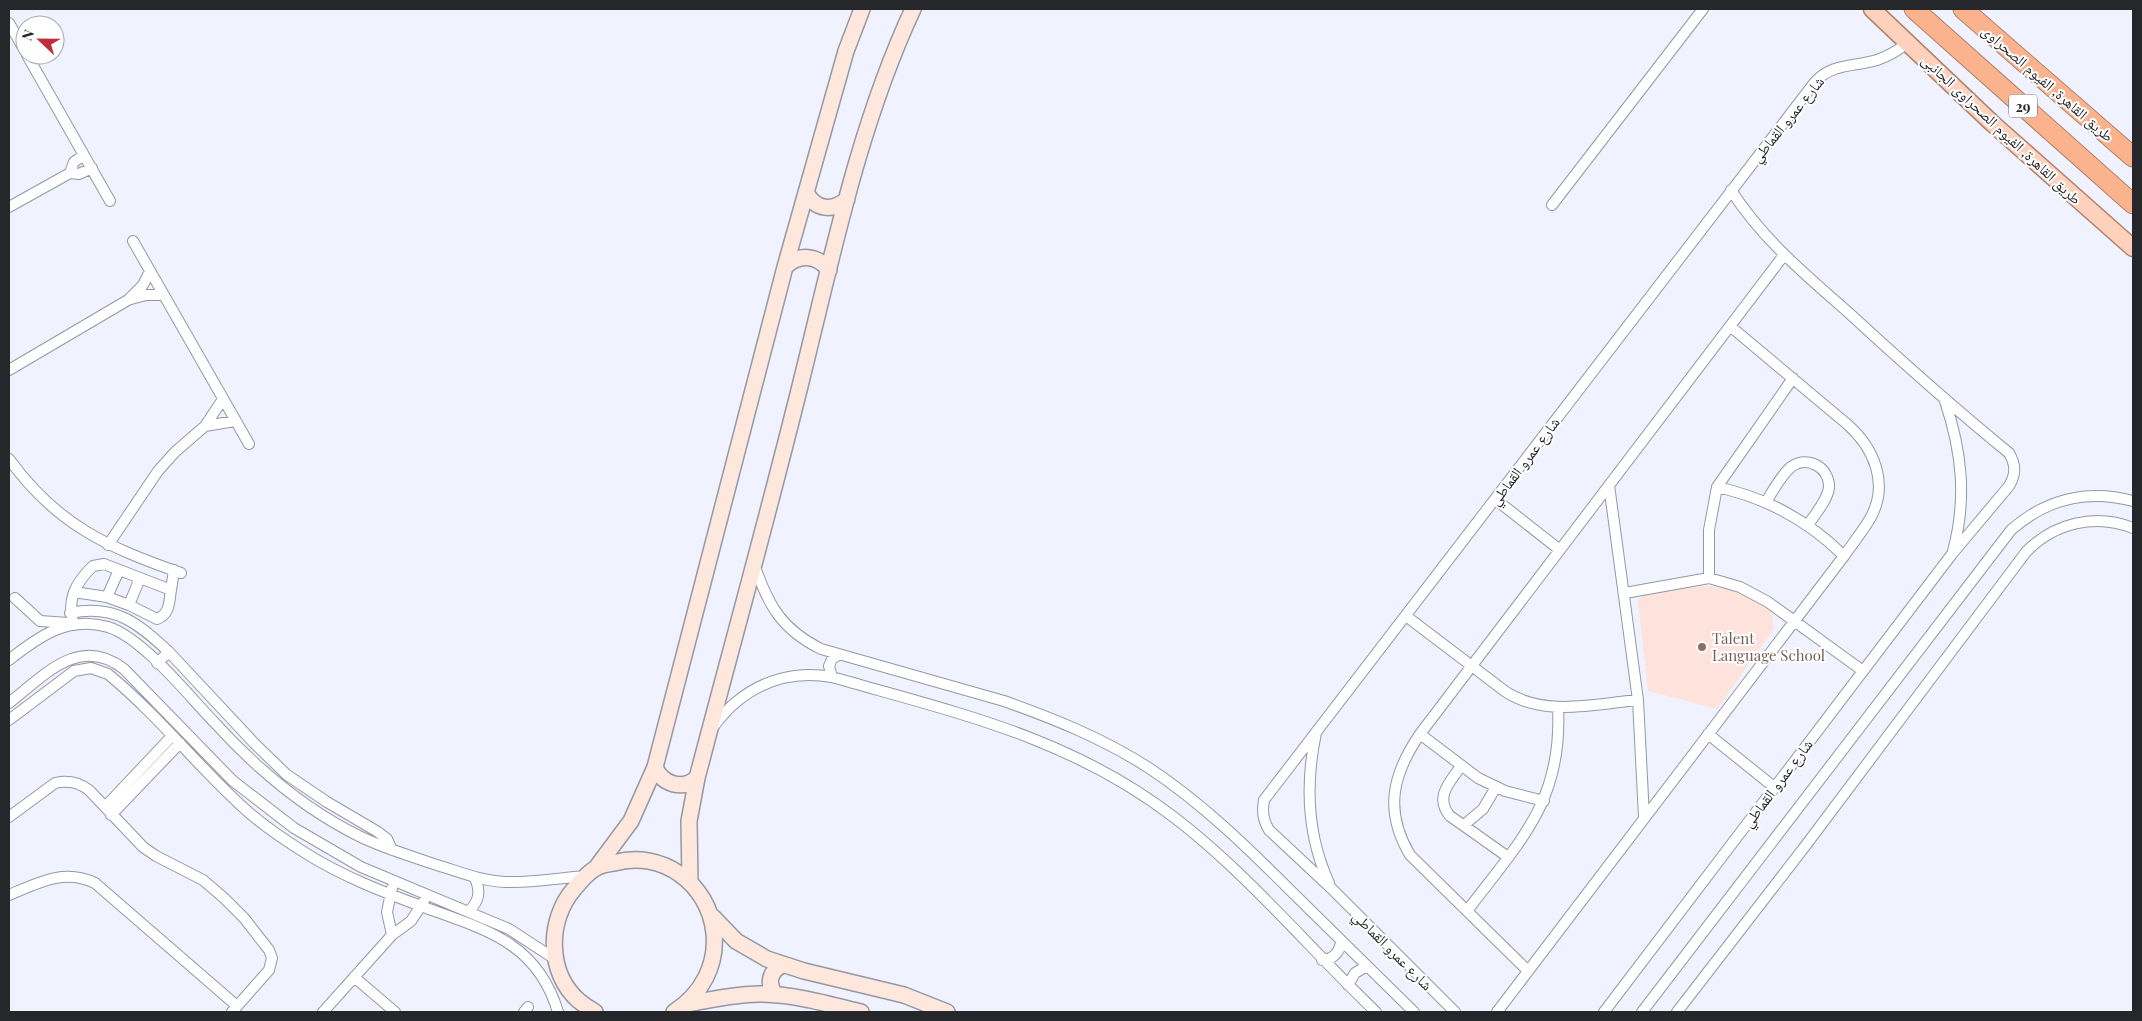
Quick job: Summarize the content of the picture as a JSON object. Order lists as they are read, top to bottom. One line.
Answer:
{"streets":{"highway":["طريق القاهرة, الفيوم الصحراوى","29"],"main road":["طريق القاهرة, الفيوم الصحراوى الجانبى"],"street":["شارع عمرو القماطي"]},"crossings":[["شارع عمرو القماطي","طريق القاهرة, الفيوم الصحراوى الجانبى"]],"places":["Talent Language School"],"north":"left"}
